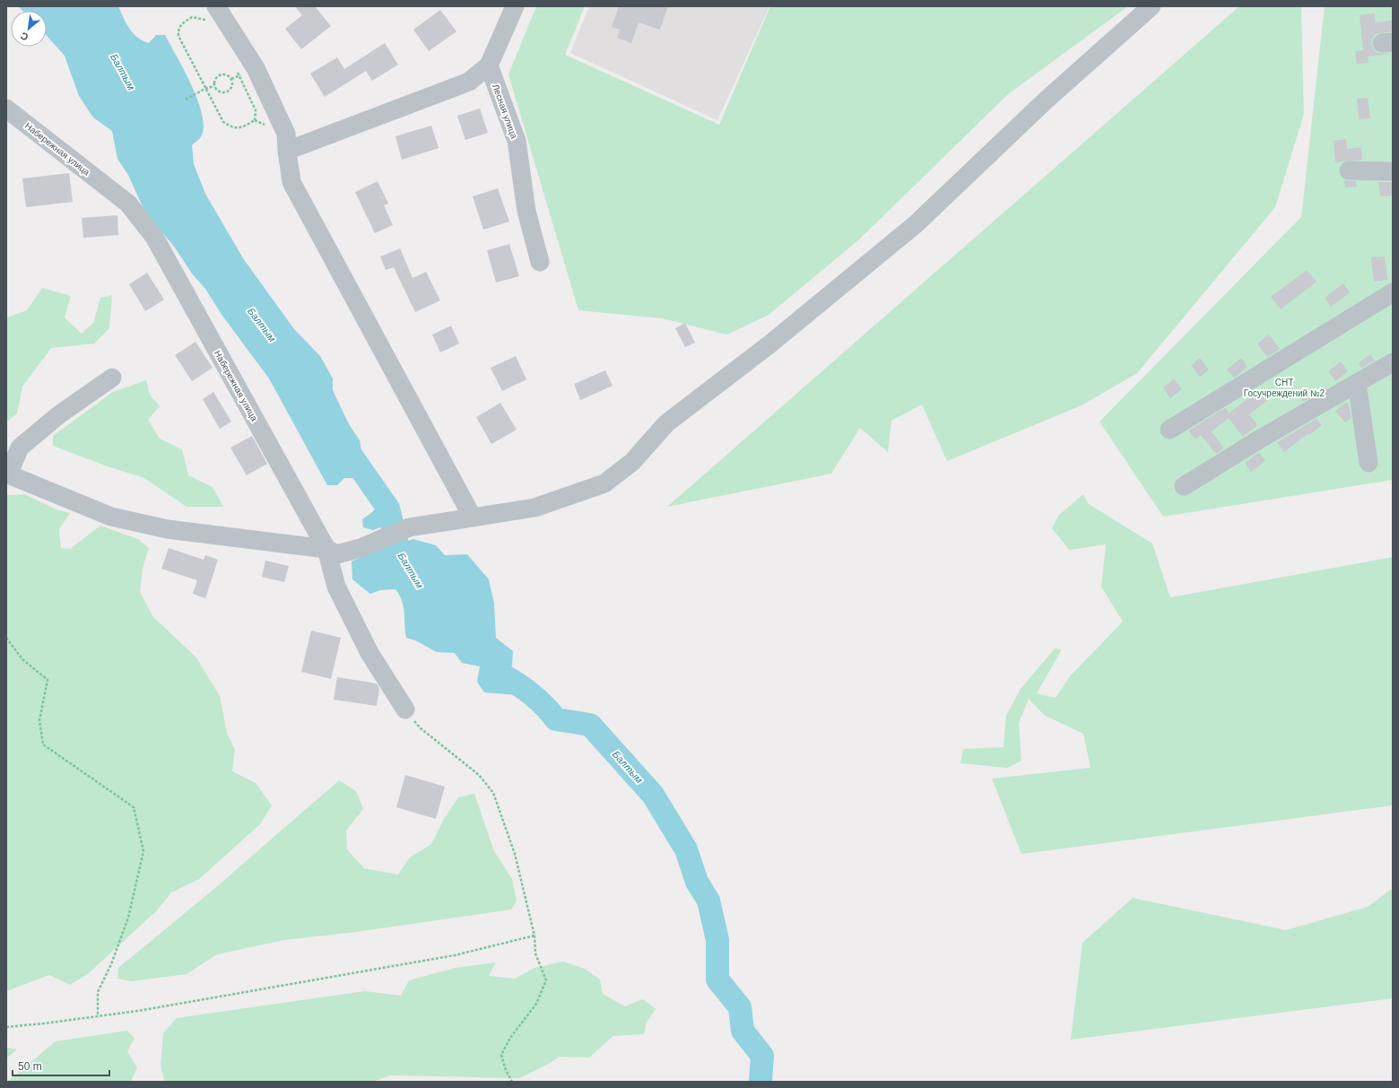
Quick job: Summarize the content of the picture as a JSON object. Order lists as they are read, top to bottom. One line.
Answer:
{"streets":{"street":["Лесная улица","Набережная улица"]},"water":["Балтым"],"parks":["СНТ Госучреждений №2"],"scale_bar":"50 m","north":"bottom left"}
